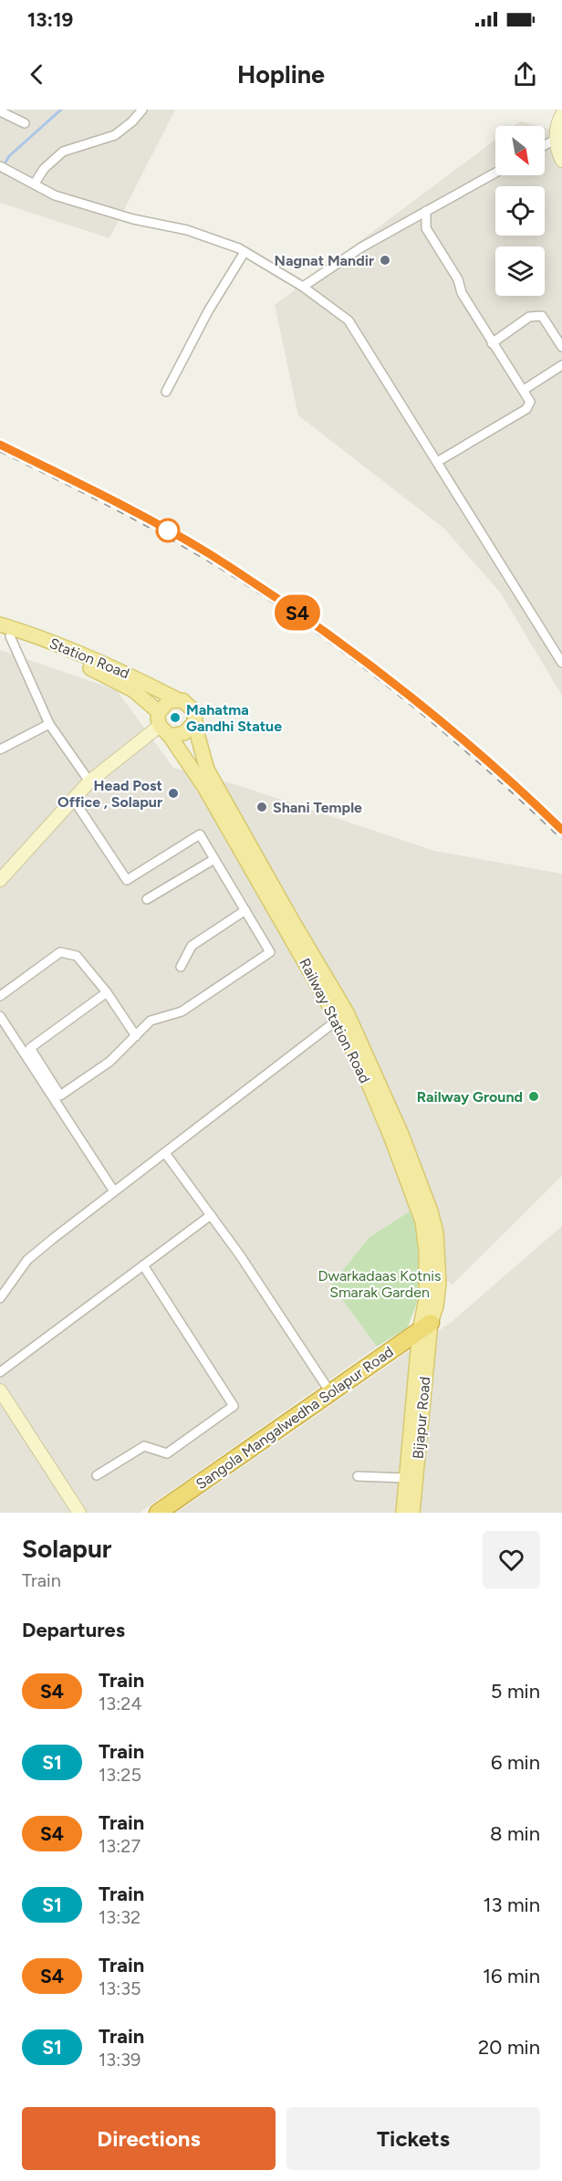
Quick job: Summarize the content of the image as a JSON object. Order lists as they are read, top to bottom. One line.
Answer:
{"streets":{"highway":["Sangola Mangalwedha Solapur Road"],"main road":["Station Road","Railway Station Road","Bijapur Road"]},"crossings":[["Station Road","Railway Station Road"],["Railway Station Road","Sangola Mangalwedha Solapur Road"],["Railway Station Road","Bijapur Road"],["Sangola Mangalwedha Solapur Road","Bijapur Road"]],"parks":["Dwarkadaas Kotnis Smarak Garden"],"places":["Nagnat Mandir","Mahatma Gandhi Statue","Head Post Office , Solapur","Shani Temple","Railway Ground"],"north":"bottom right","page":{"status":"13:19","header":"Hopline","on_map":"S4","heading":[["Solapur","Train"],"Departures"],"list":[{"mark":"S4","name":"Train","note":"13:24","value":"5 min"},{"mark":"S1","name":"Train","note":"13:25","value":"6 min"},{"mark":"S4","name":"Train","note":"13:27","value":"8 min"},{"mark":"S1","name":"Train","note":"13:32","value":"13 min"},{"mark":"S4","name":"Train","note":"13:35","value":"16 min"},{"mark":"S1","name":"Train","note":"13:39","value":"20 min"}],"buttons":["Directions","Tickets"]}}
